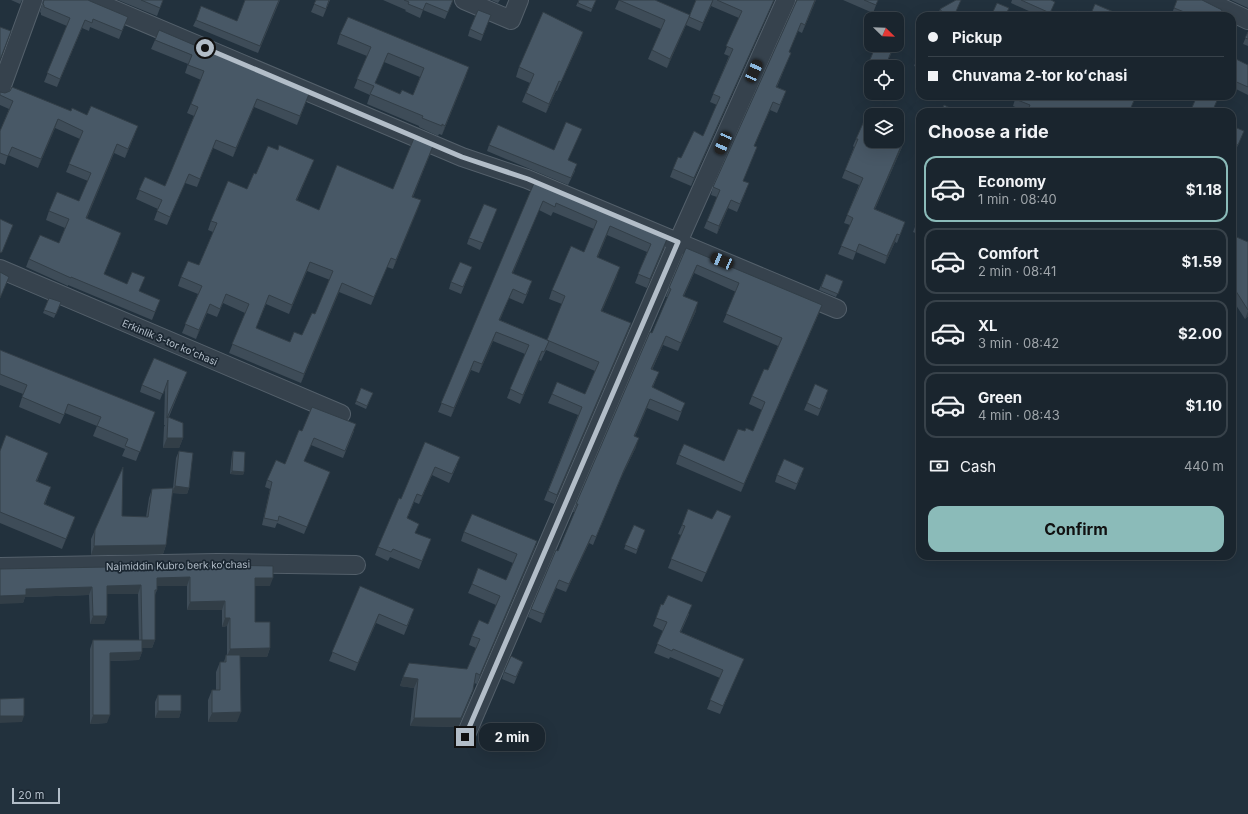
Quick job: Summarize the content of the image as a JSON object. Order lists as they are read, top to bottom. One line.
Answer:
{"streets":{"street":["Erkinlik 3-tor koʻchasi","Najmiddin Kubro berk koʻchasi"]},"scale_bar":"20 m","north":"bottom right","page":{"banner":["Pickup","Chuvama 2-tor koʻchasi"],"heading":"Choose a ride","list":[{"name":"Economy","note":"1 min · 08:40","value":"$1.18"},{"name":"Comfort","note":"2 min · 08:41","value":"$1.59"},{"name":"XL","note":"3 min · 08:42","value":"$2.00"},{"name":"Green","note":"4 min · 08:43","value":"$1.10"}],"pay":["Cash","440 m"],"buttons":"Confirm","bubble":"2 min","scale":"20 m"}}
